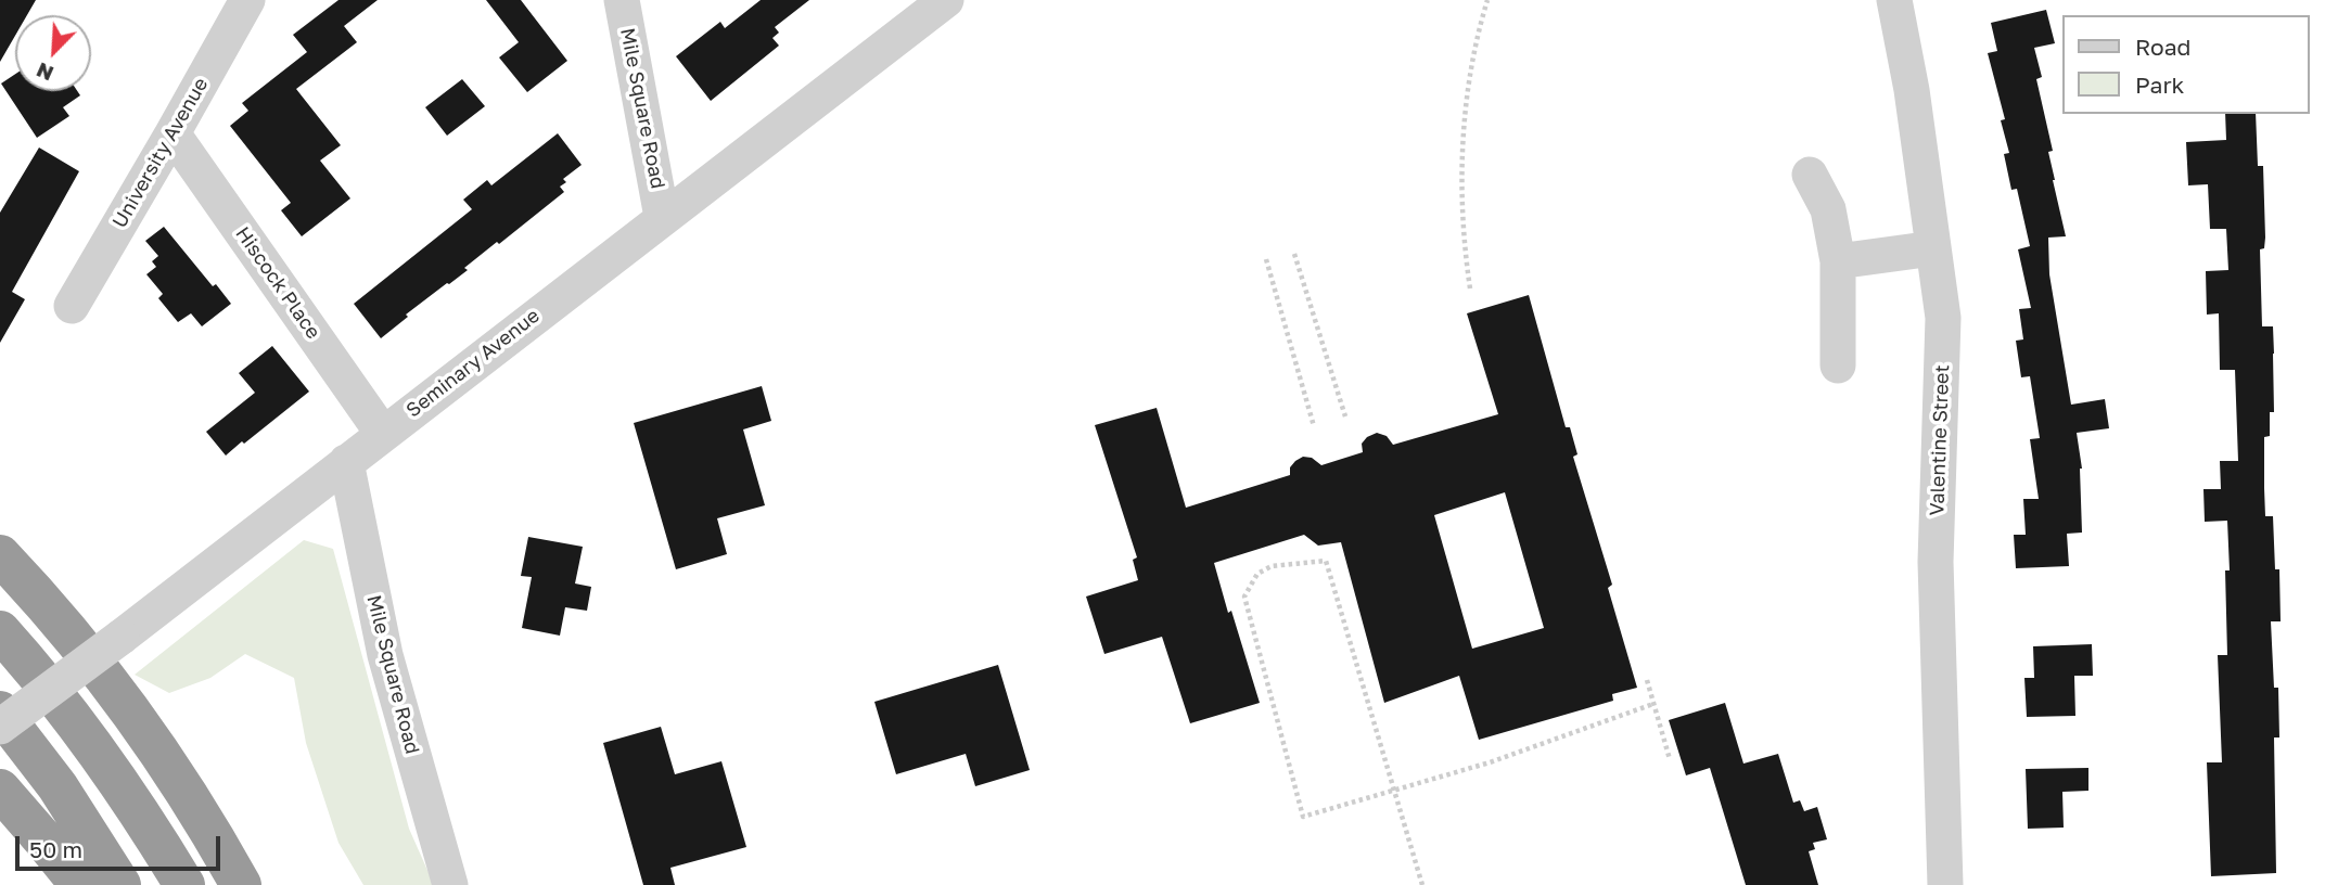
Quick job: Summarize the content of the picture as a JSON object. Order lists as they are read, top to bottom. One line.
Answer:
{"streets":{"street":["Mile Square Road","University Avenue","Hiscock Place","Seminary Avenue","Valentine Street"]},"crossings":[["Mile Square Road","Seminary Avenue"],["University Avenue","Hiscock Place"],["Hiscock Place","Seminary Avenue"]],"legend":["Road","Park"],"scale_bar":"50 m","north":"bottom left"}
